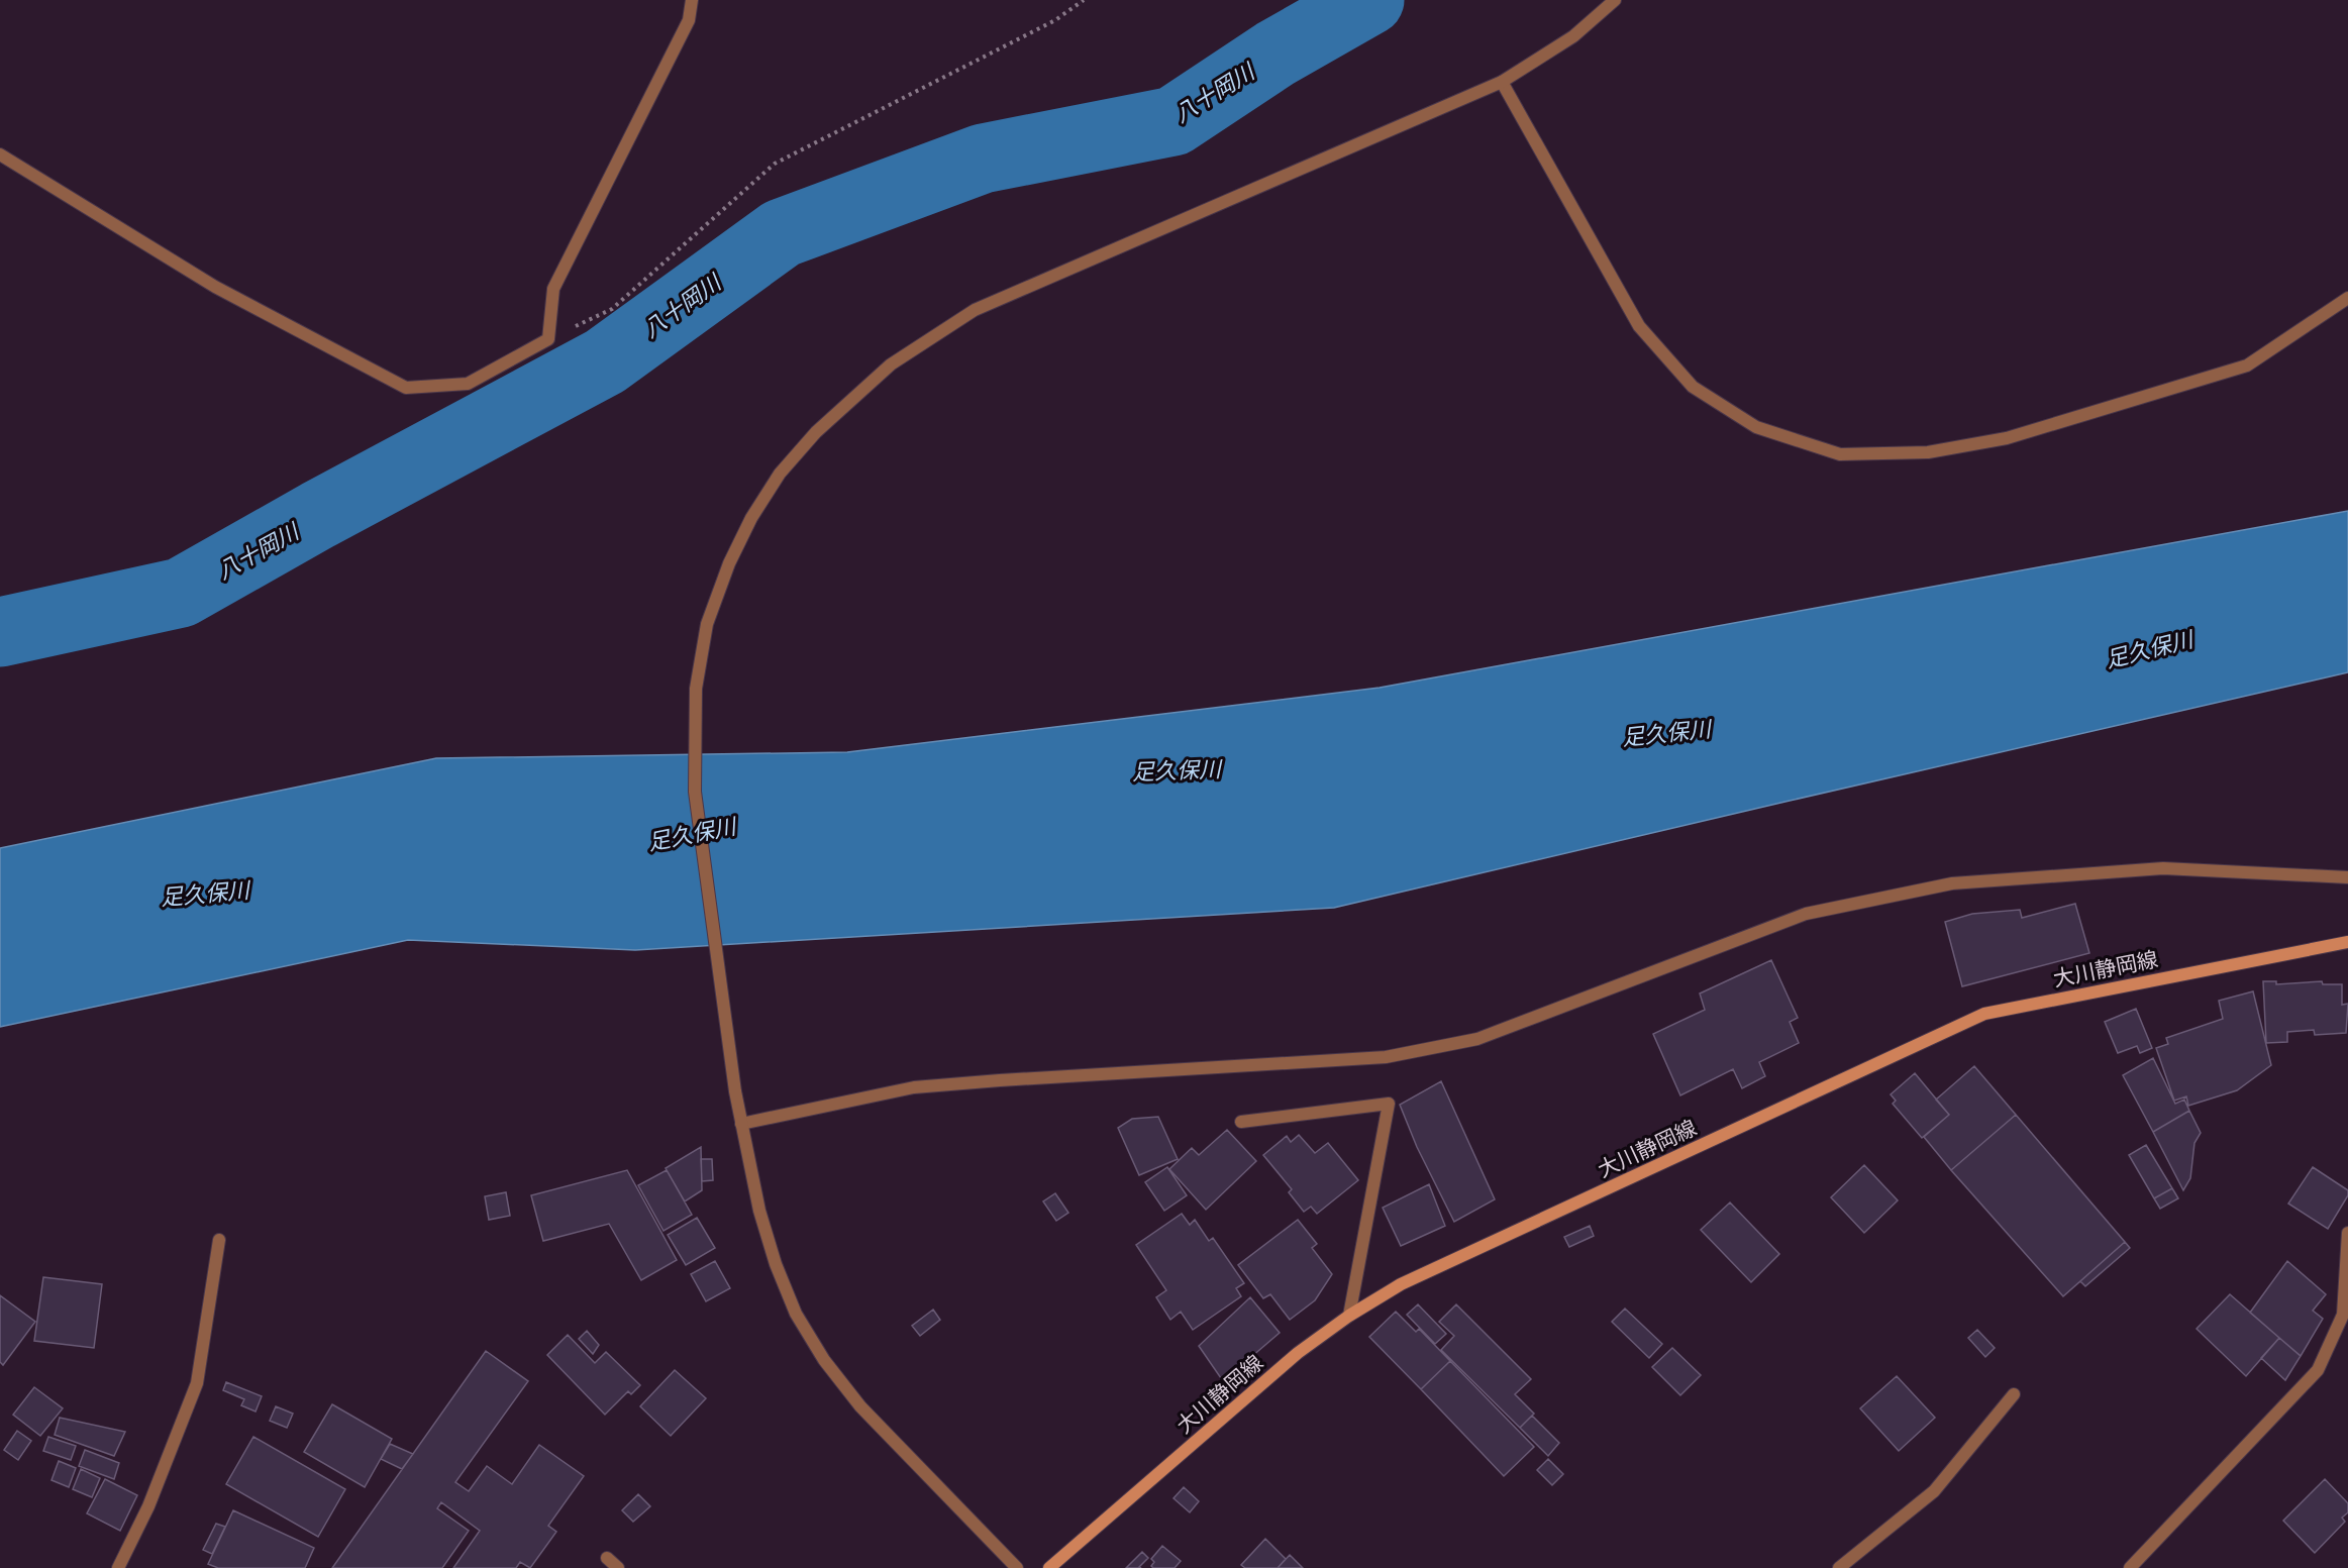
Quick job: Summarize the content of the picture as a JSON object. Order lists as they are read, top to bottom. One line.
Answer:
{"streets":{"main road":["大川静岡線"]},"water":["八十岡川","足久保川"]}
